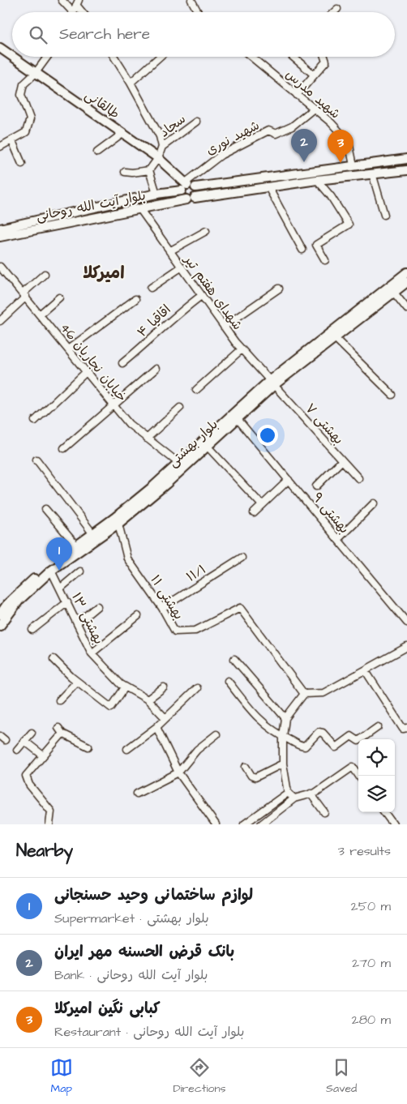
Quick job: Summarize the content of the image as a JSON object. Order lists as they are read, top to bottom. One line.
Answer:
{"streets":{"main road":["طالقانی","بلوار آیت الله روحانی","بلوار بهشتی"],"street":["شهید مدرس","سجاد","شهید نوری","شهدای هفتم تیر","اقاقیا ۴","خیابان نجاریان 46","بهشتی ۷","بهشتی ۹","۱۱/۱","بهشتی ۱۱","بهشتی ۱۳"]},"crossings":[["شهید مدرس","شهید نوری"],["شهید مدرس","بلوار آیت الله روحانی"],["طالقانی","شهید نوری"],["طالقانی","بلوار آیت الله روحانی"],["شهید نوری","بلوار آیت الله روحانی"],["بلوار آیت الله روحانی","شهدای هفتم تیر"],["شهدای هفتم تیر","اقاقیا ۴"],["شهدای هفتم تیر","بهشتی ۷"],["شهدای هفتم تیر","بلوار بهشتی"],["خیابان نجاریان 46","بلوار بهشتی"],["بهشتی ۷","بلوار بهشتی"],["بلوار بهشتی","بهشتی ۹"],["بلوار بهشتی","بهشتی ۱۱"],["بلوار بهشتی","بهشتی ۱۳"],["۱۱/۱","بهشتی ۱۱"]],"districts":["امیرکلا"],"page":{"search":"Search here","pins":["2","3","1"],"heading":["Nearby","3 results"],"list":[{"mark":"1","name":"لوازم ساختمانی وحید حسنجانی","note":"Supermarket · بلوار بهشتی","value":"250 m"},{"mark":"2","name":"بانک قرض الحسنه مهر ایران","note":"Bank · بلوار آیت الله روحانی","value":"270 m"},{"mark":"3","name":"کبابی نگین امیرکلا","note":"Restaurant · بلوار آیت الله روحانی","value":"280 m"}],"nav":["Map","Directions","Saved"]}}
